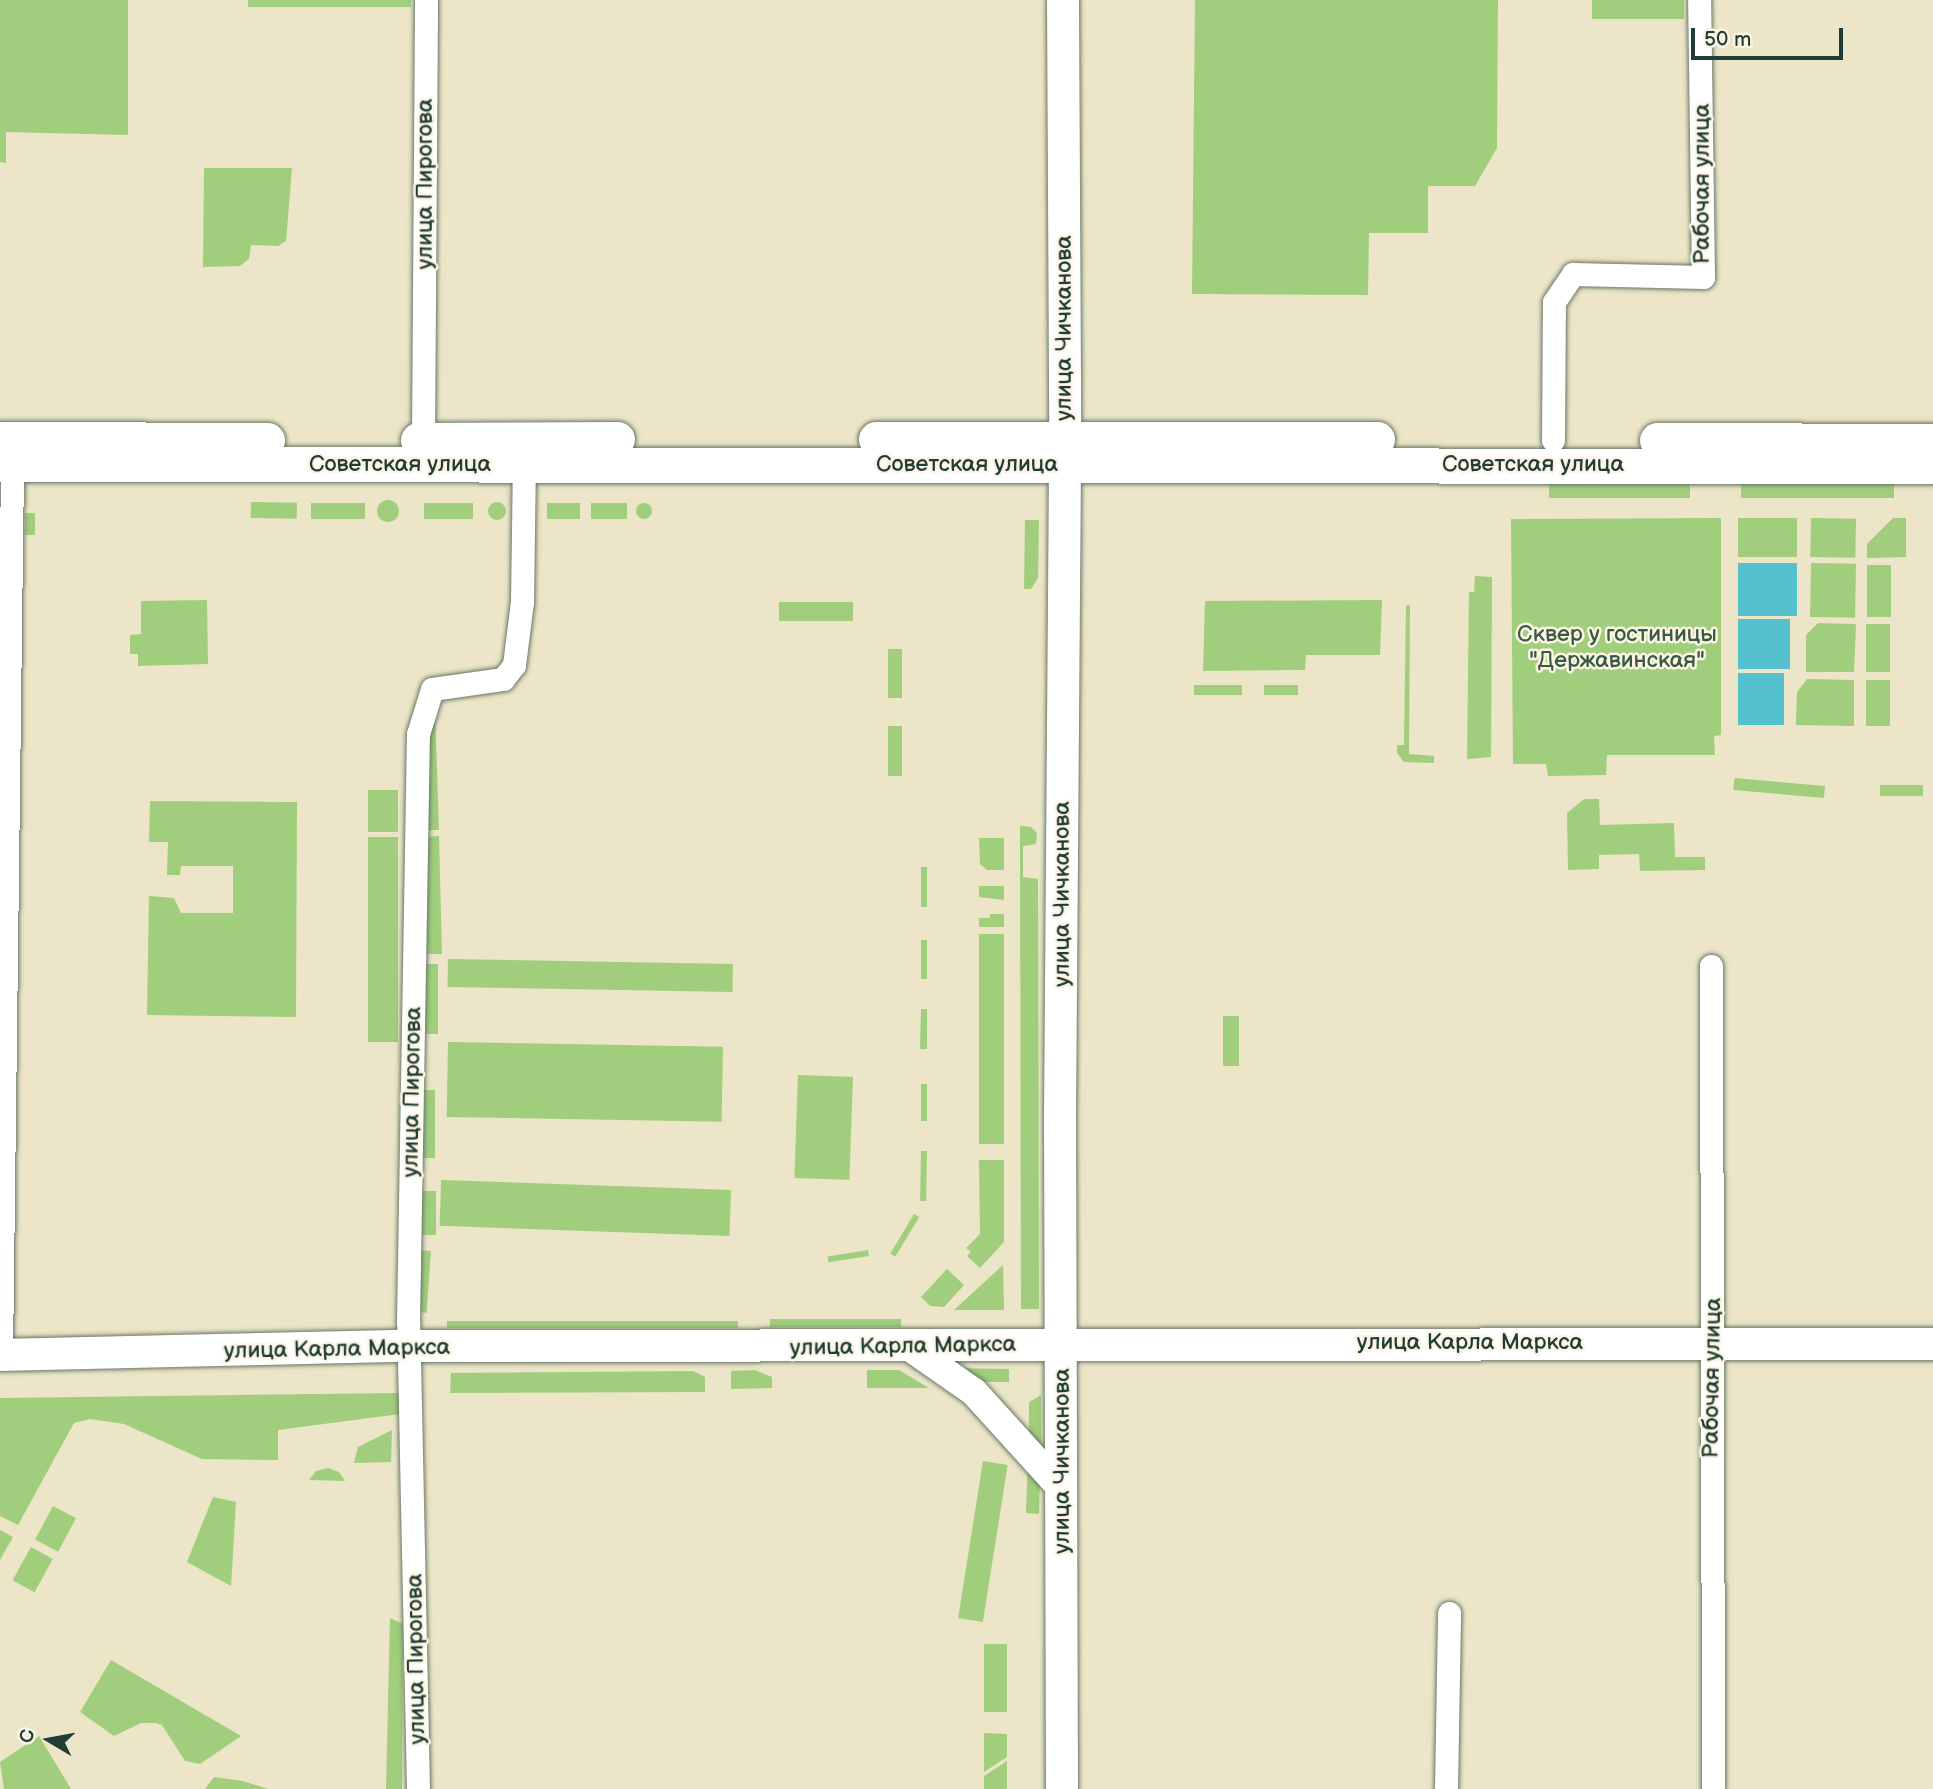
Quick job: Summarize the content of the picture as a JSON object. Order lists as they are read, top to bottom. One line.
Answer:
{"streets":{"main road":["улица Чичканова","Советская улица","улица Карла Маркса"],"street":["улица Пирогова","Рабочая улица"]},"crossings":[["улица Пирогова","Советская улица"],["улица Пирогова","улица Карла Маркса"],["Рабочая улица","улица Карла Маркса"],["улица Чичканова","Советская улица"],["улица Чичканова","улица Карла Маркса"]],"parks":["Сквер у гостиницы \"Державинская\""],"scale_bar":"50 m","north":"left"}
